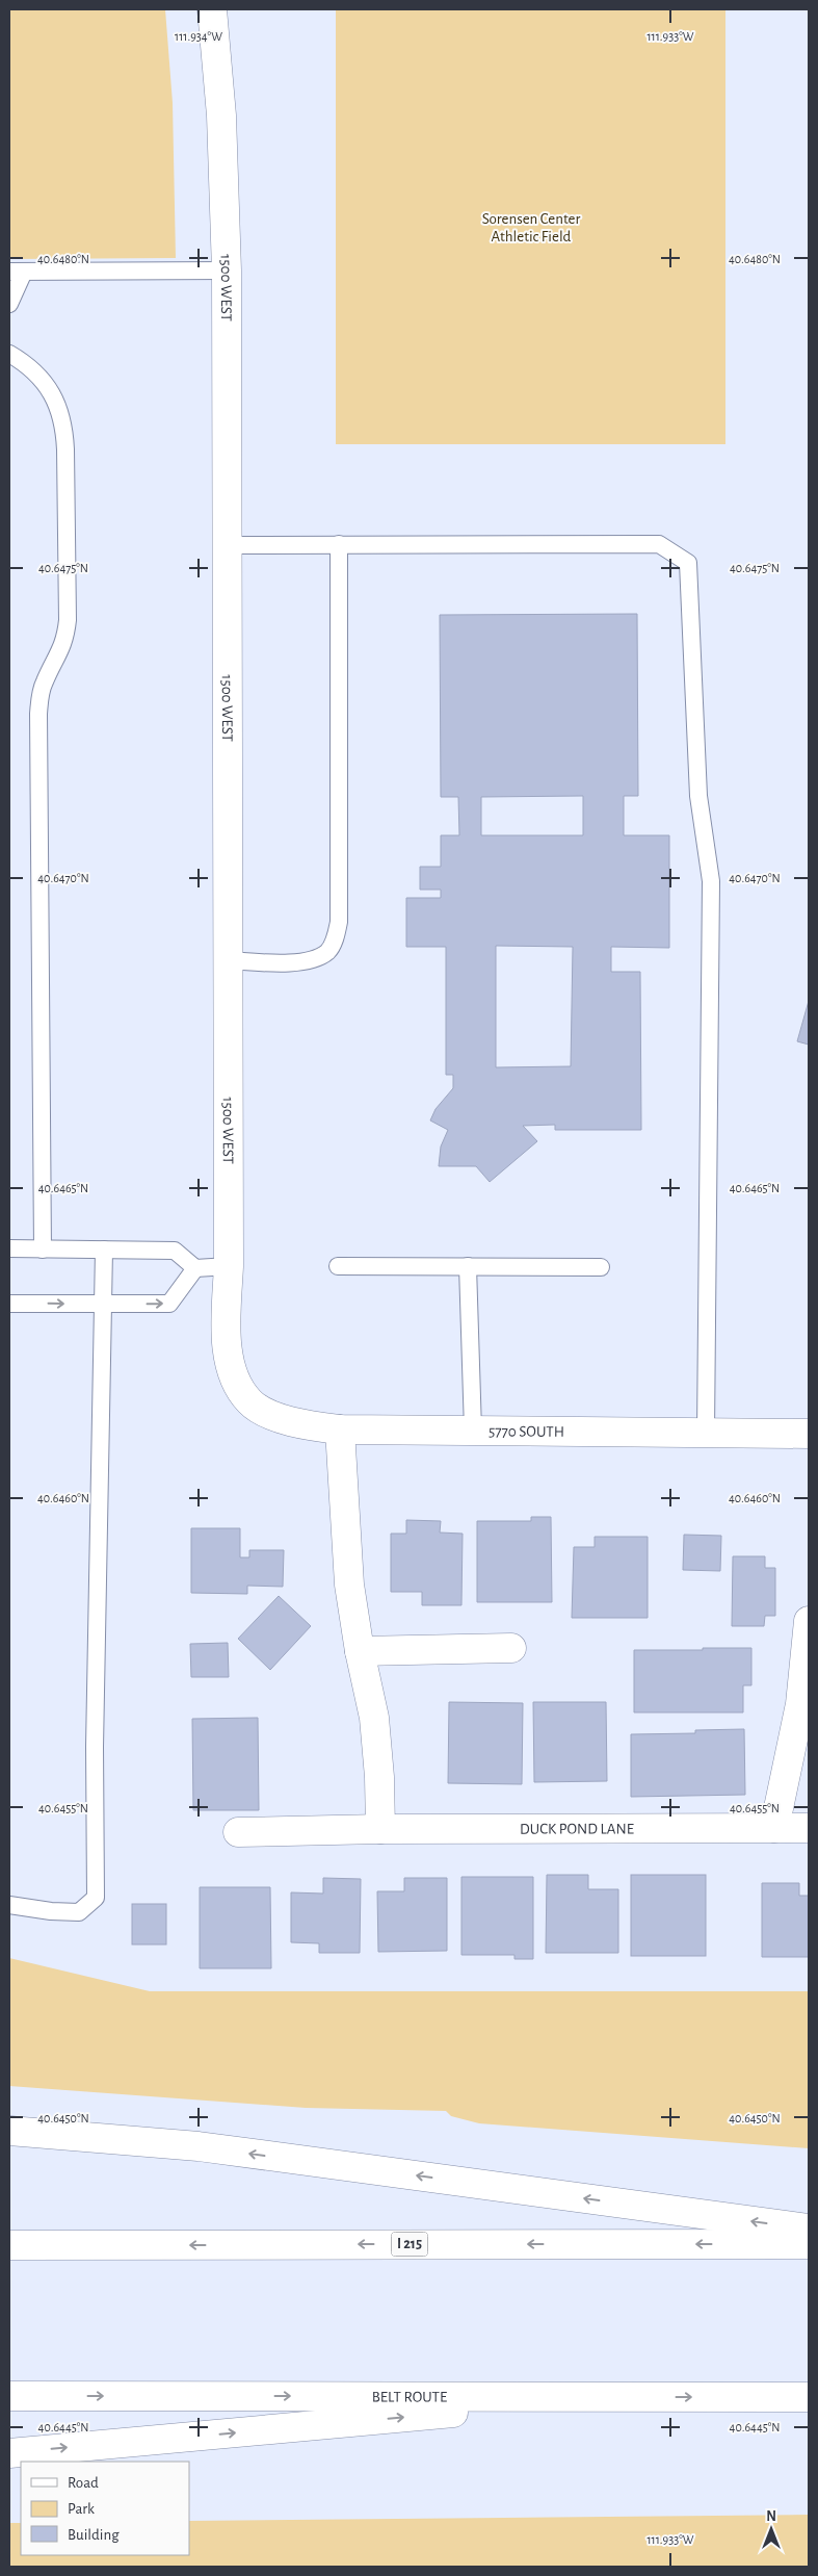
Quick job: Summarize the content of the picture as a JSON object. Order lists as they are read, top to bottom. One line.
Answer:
{"streets":{"main road":["1500 WEST","5770 SOUTH","DUCK POND LANE","I 215","BELT ROUTE"]},"crossings":[["1500 WEST","5770 SOUTH"]],"parks":["Sorensen Center Athletic Field"],"legend":["Road","Park","Building"],"north":"top","coordinates":["111.934°W","111.933°W","40.6480°N","40.6475°N","40.6470°N","40.6465°N","40.6460°N","40.6455°N","40.6450°N","40.6445°N"]}
